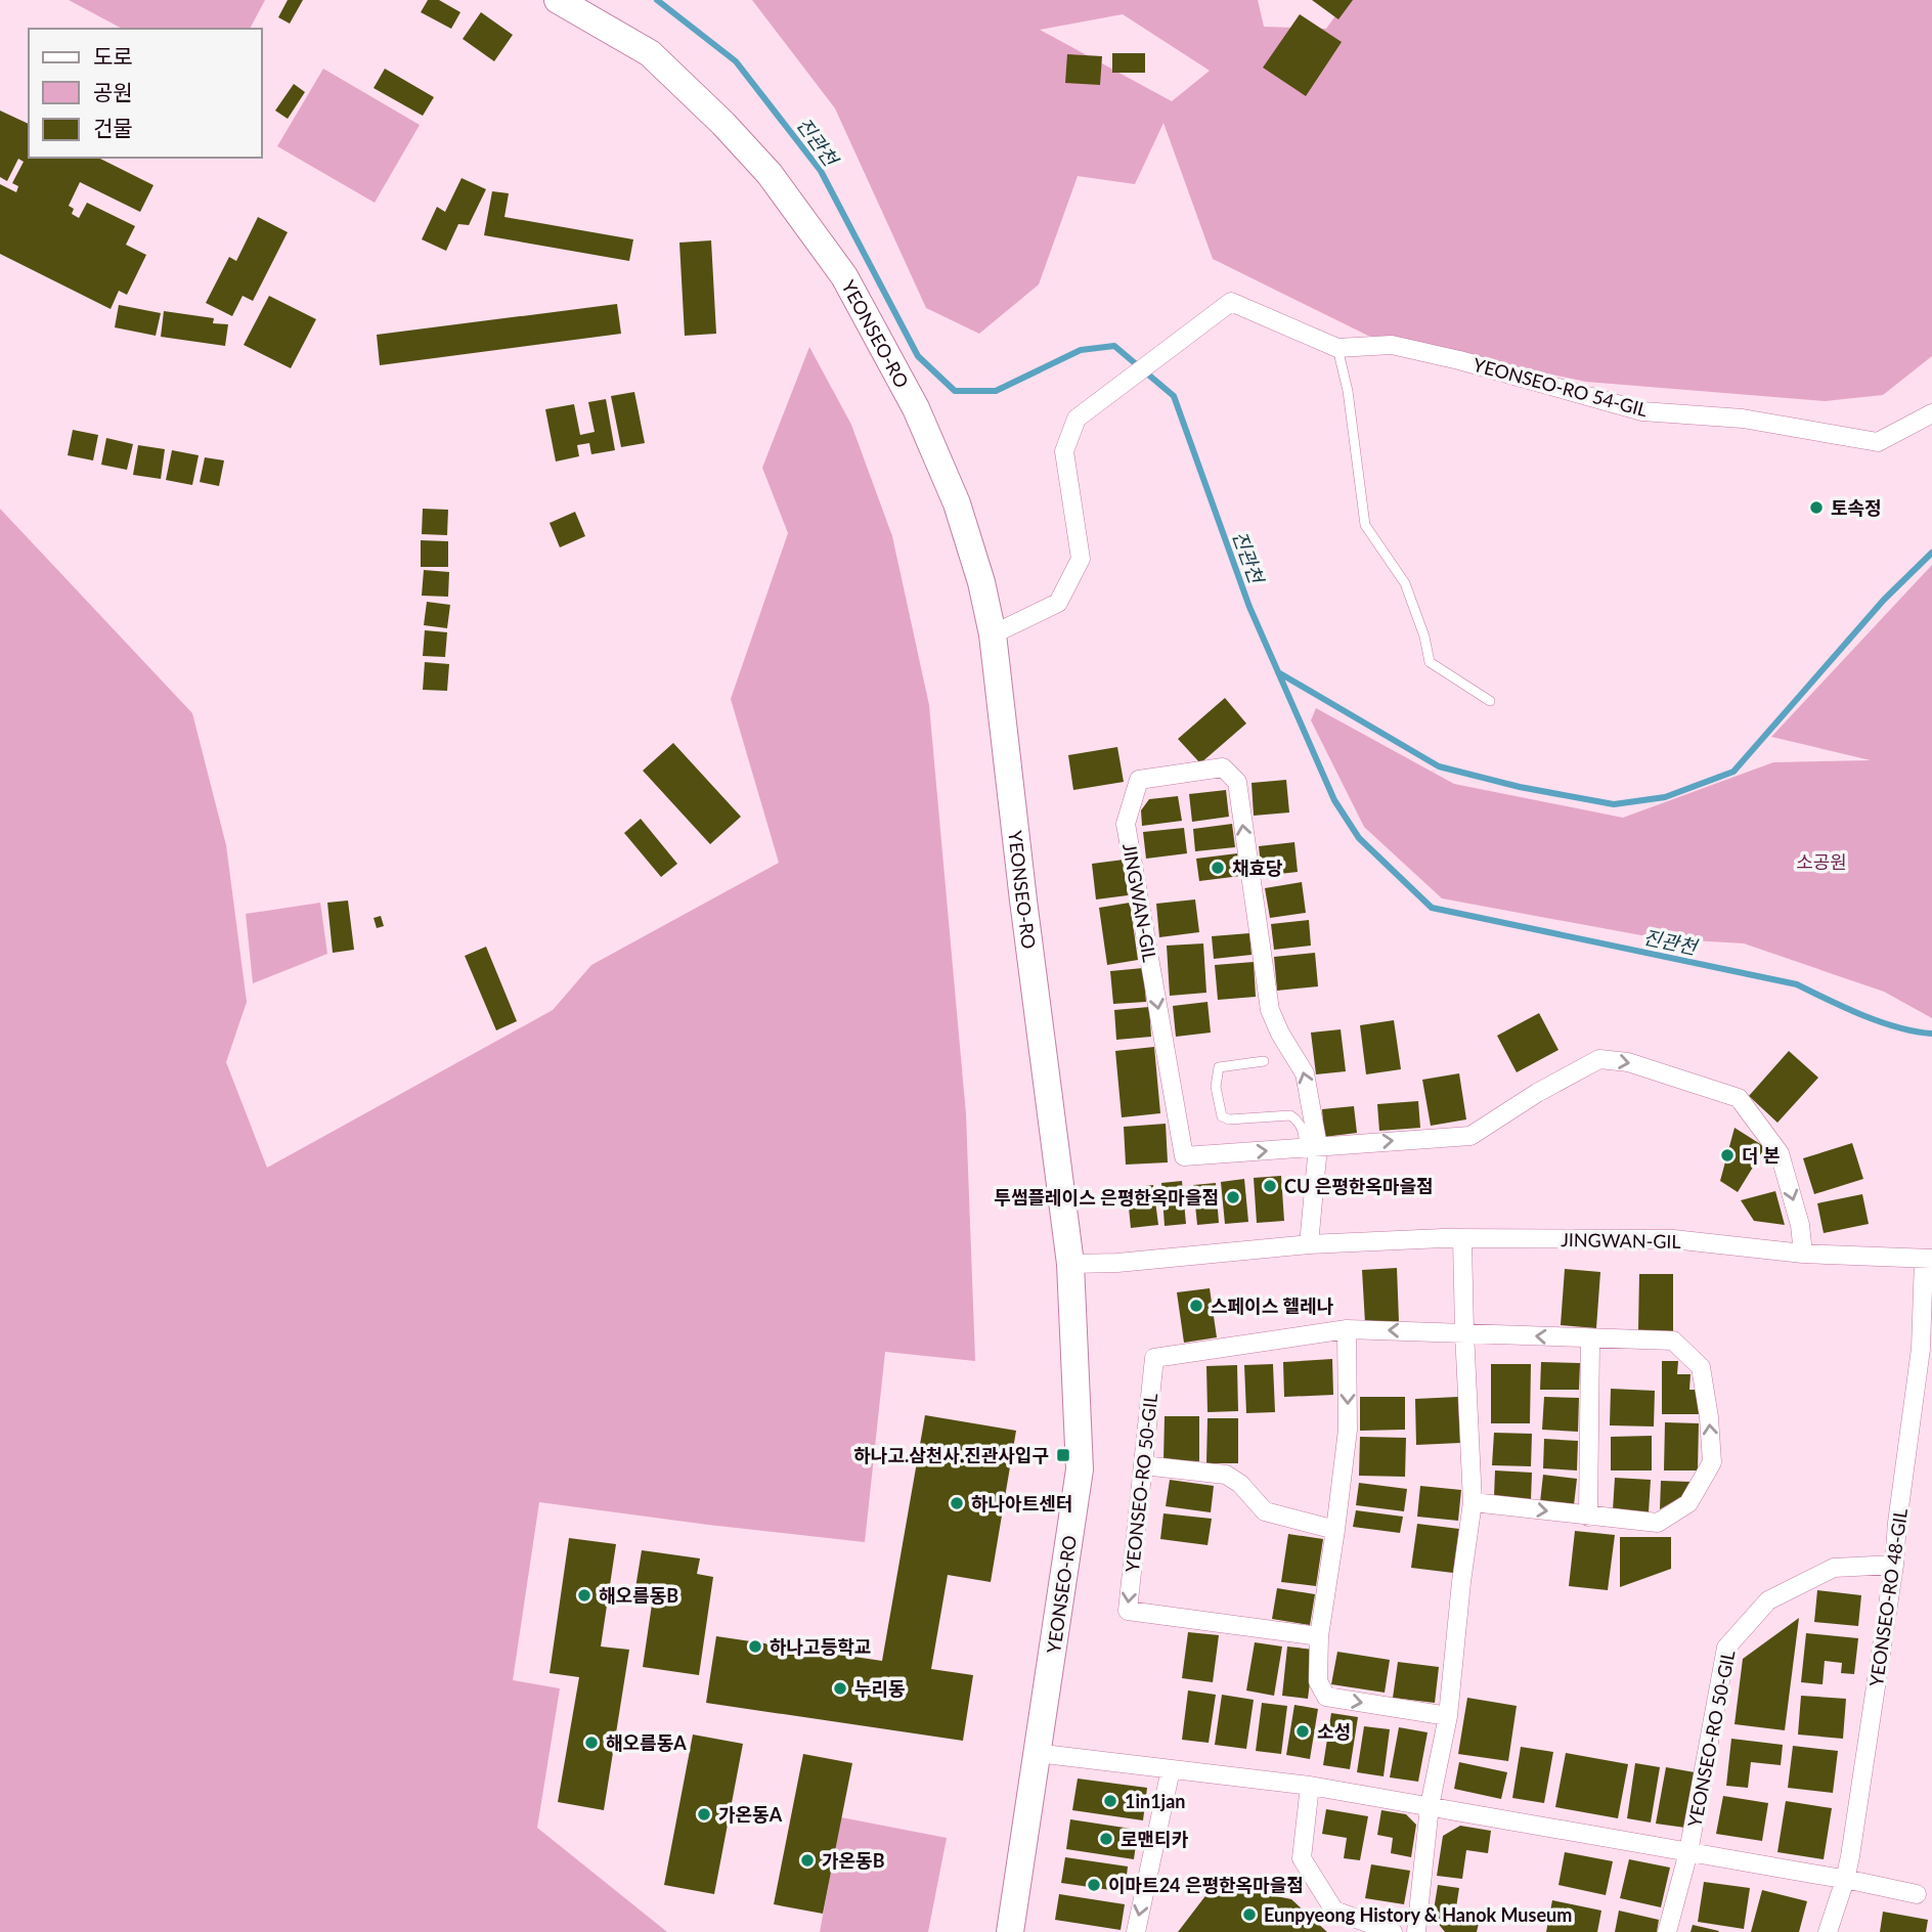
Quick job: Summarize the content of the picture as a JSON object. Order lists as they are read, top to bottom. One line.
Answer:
{"streets":{"main road":["YEONSEO-RO"],"street":["YEONSEO-RO 54-GIL","JINGWAN-GIL","YEONSEO-RO 50-GIL","YEONSEO-RO 48-GIL"]},"crossings":[["YEONSEO-RO","YEONSEO-RO 54-GIL"],["YEONSEO-RO","JINGWAN-GIL"],["YEONSEO-RO","YEONSEO-RO 50-GIL"],["JINGWAN-GIL","YEONSEO-RO 48-GIL"],["YEONSEO-RO 50-GIL","YEONSEO-RO 48-GIL"]],"water":["진관천"],"parks":["소공원"],"places":{"other":["토속정","채효당","더 본","CU 은평한옥마을점","투썸플레이스 은평한옥마을점","스페이스 헬레나","하나아트센터","해오름동B","하나고등학교","누리동","소성","해오름동A","1in1jan","가온동A","로맨티카","가온동B","이마트24 은평한옥마을점","Eunpyeong History & Hanok Museum"],"transit":["하나고.삼천사.진관사입구"]},"legend":["도로","공원","건물"]}
